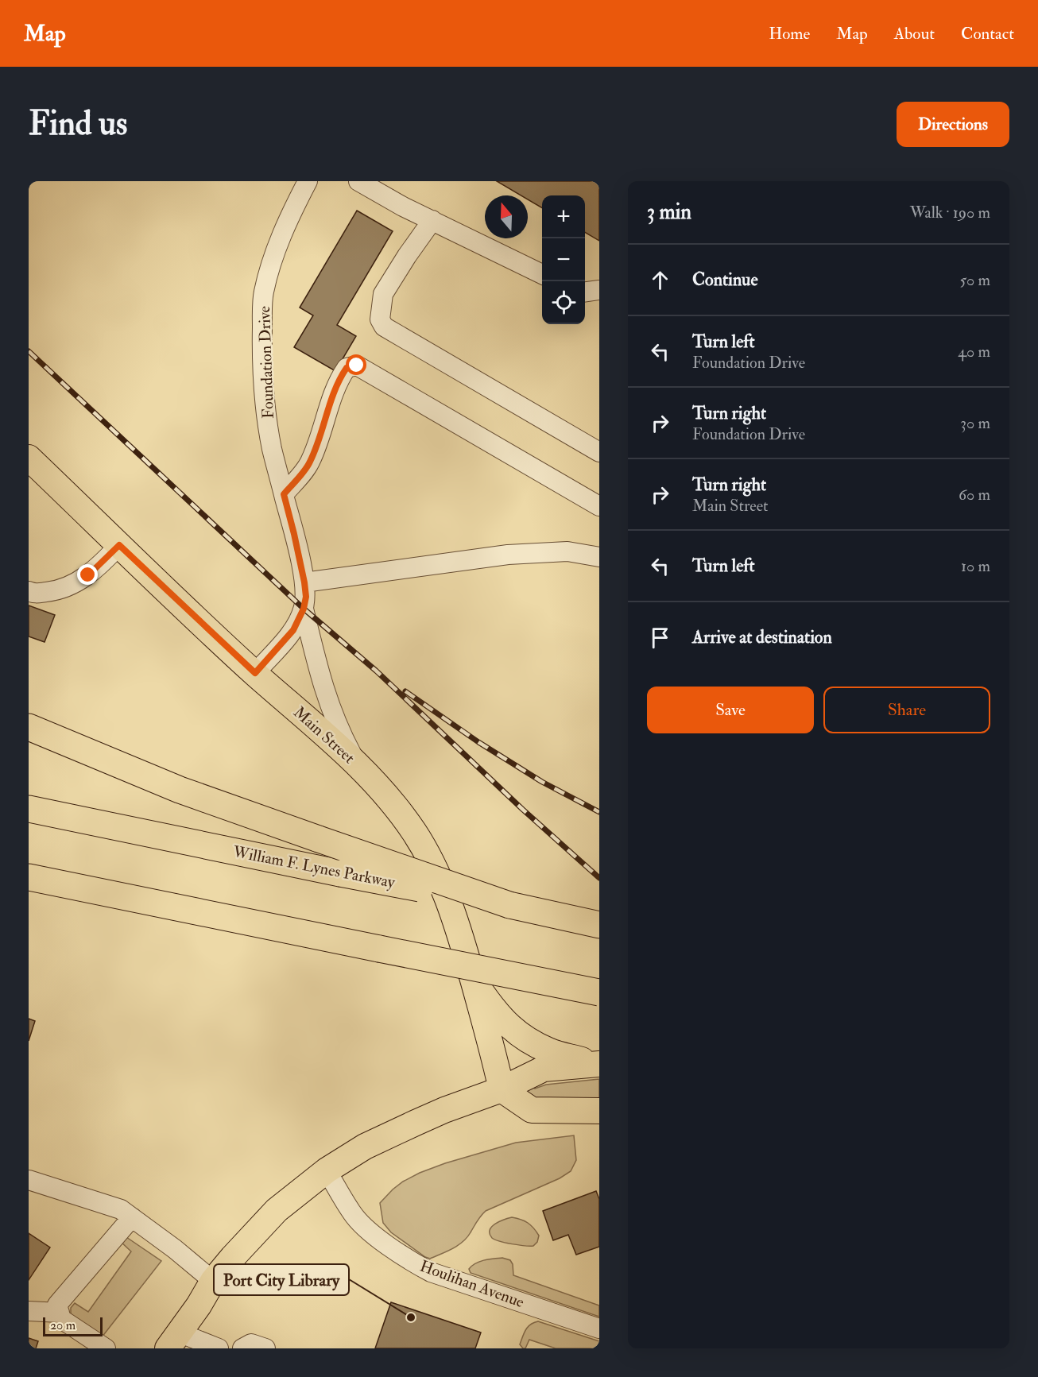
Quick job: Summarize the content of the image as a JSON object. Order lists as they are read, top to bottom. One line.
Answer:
{"streets":{"highway":["William F. Lynes Parkway"],"main road":["Main Street"],"street":["Foundation Drive","Houlihan Avenue"]},"crossings":[["Foundation Drive","Main Street"]],"places":["Port City Library"],"scale_bar":"20 m","north":"top","page":{"header":"Map","nav":["Home","Map","About","Contact"],"buttons":["Directions",["Save","Share"]],"title":"Find us","heading":["3 min","Walk · 190 m"],"map_buttons":["+","−"],"list":[["Continue","50 m"],["Turn left","Foundation Drive","40 m"],["Turn right","Foundation Drive","30 m"],["Turn right","Main Street","60 m"],["Turn left","10 m"],"Arrive at destination"],"scale":"20 m"}}
